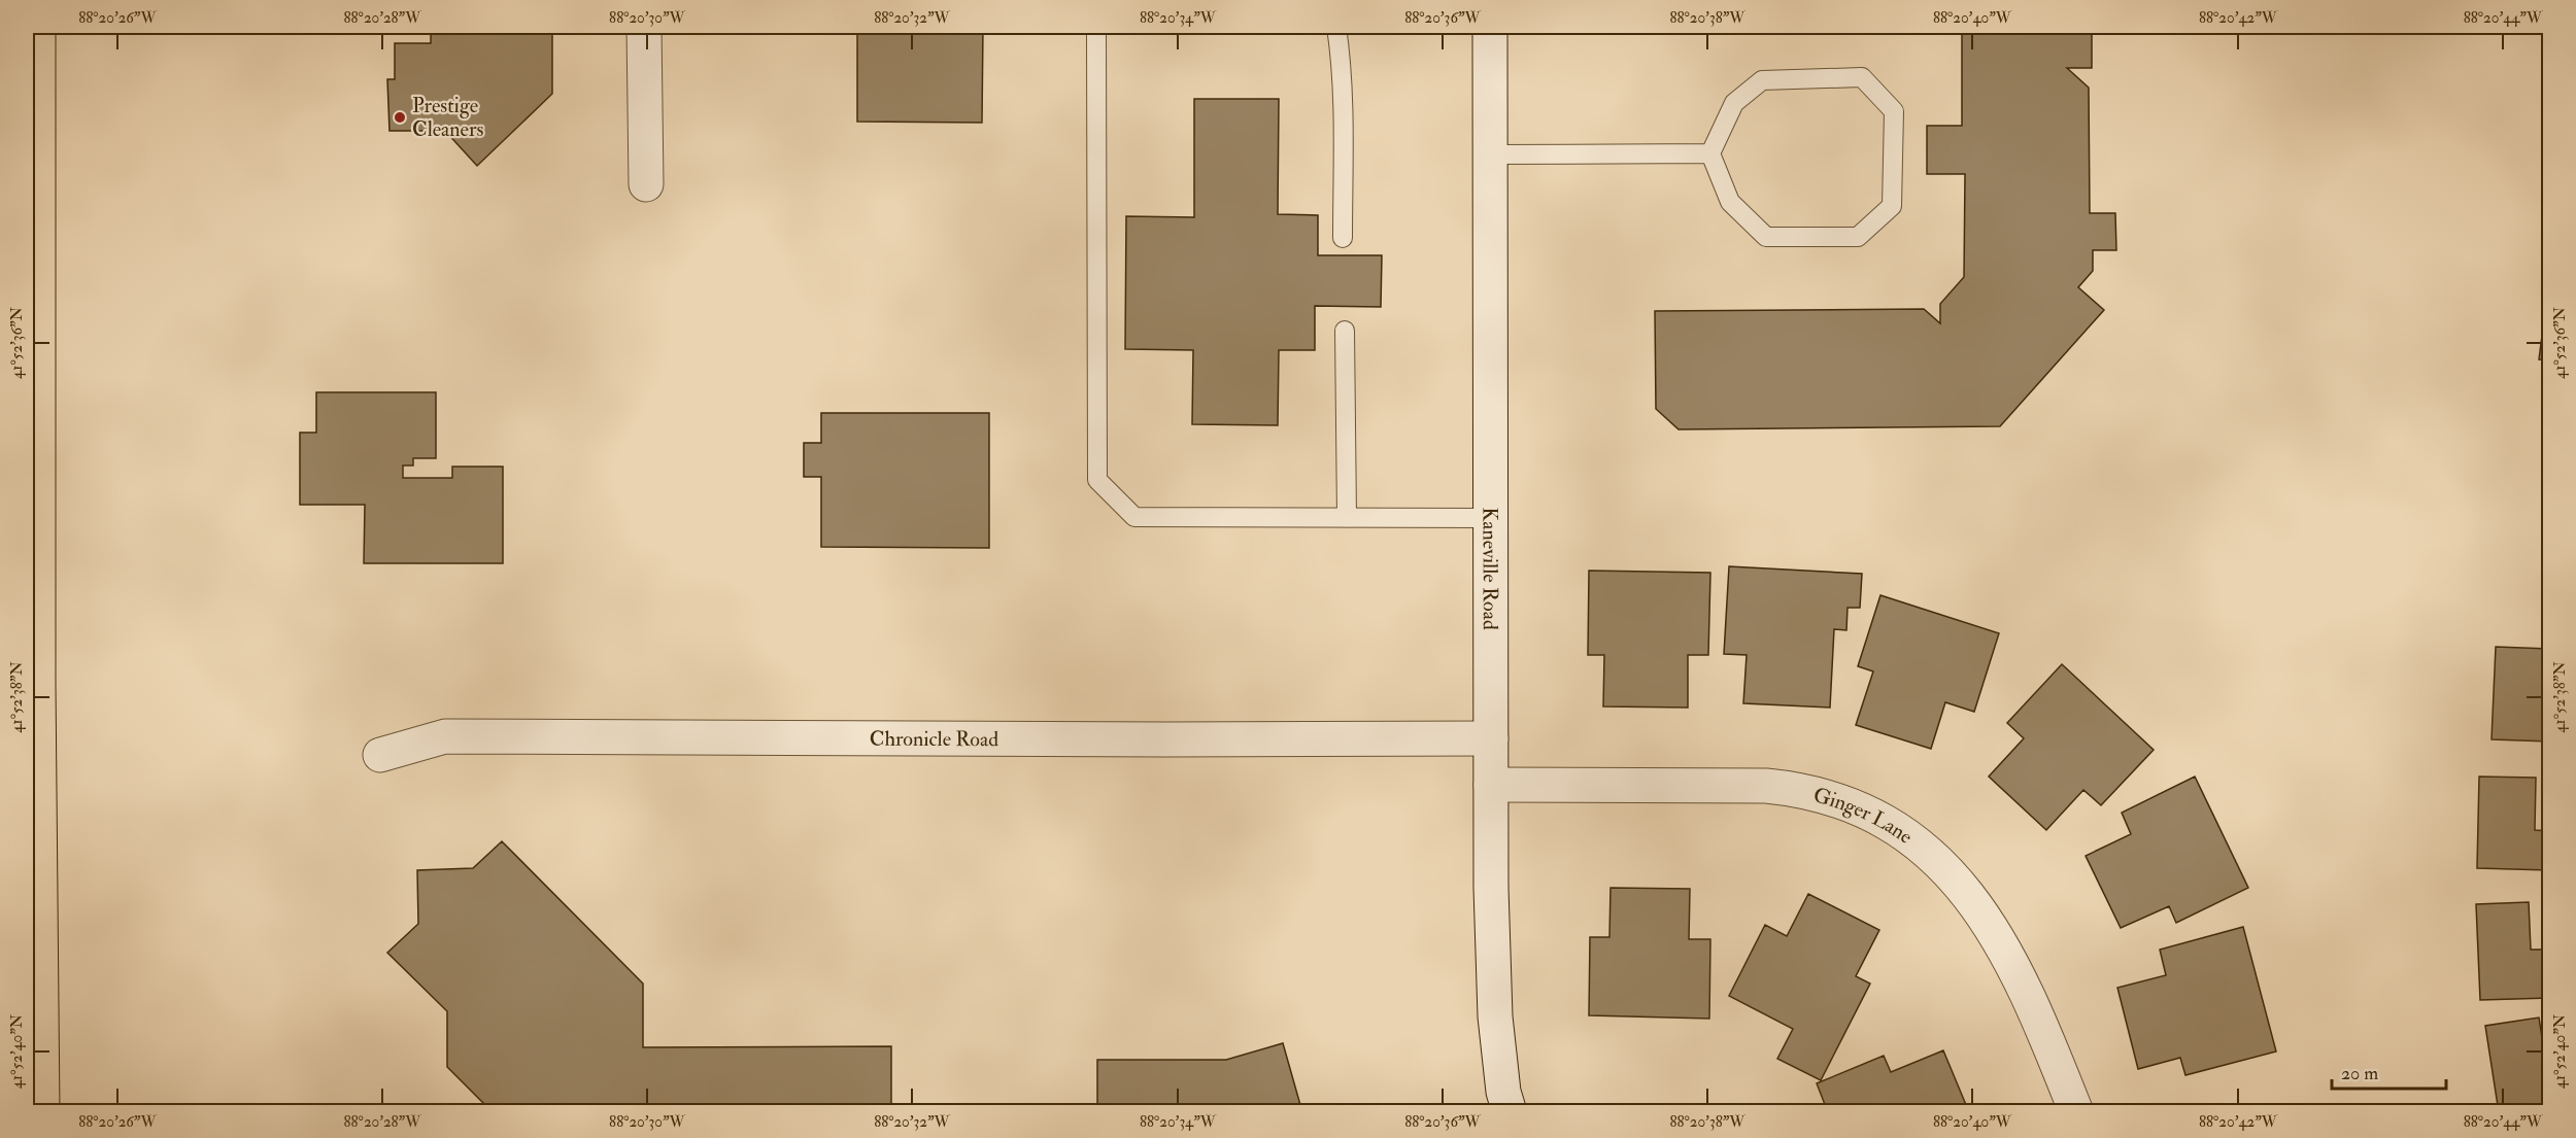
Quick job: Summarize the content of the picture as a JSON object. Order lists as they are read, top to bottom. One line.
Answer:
{"streets":{"street":["Kaneville Road","Chronicle Road","Ginger Lane"]},"crossings":[["Kaneville Road","Chronicle Road"],["Kaneville Road","Ginger Lane"]],"places":["Prestige Cleaners"],"scale_bar":"20 m","coordinates":["88°20'26\"W","88°20'28\"W","88°20'30\"W","88°20'32\"W","88°20'34\"W","88°20'36\"W","88°20'38\"W","88°20'40\"W","88°20'42\"W","88°20'44\"W","41°52'36\"N","41°52'38\"N","41°52'40\"N"]}
